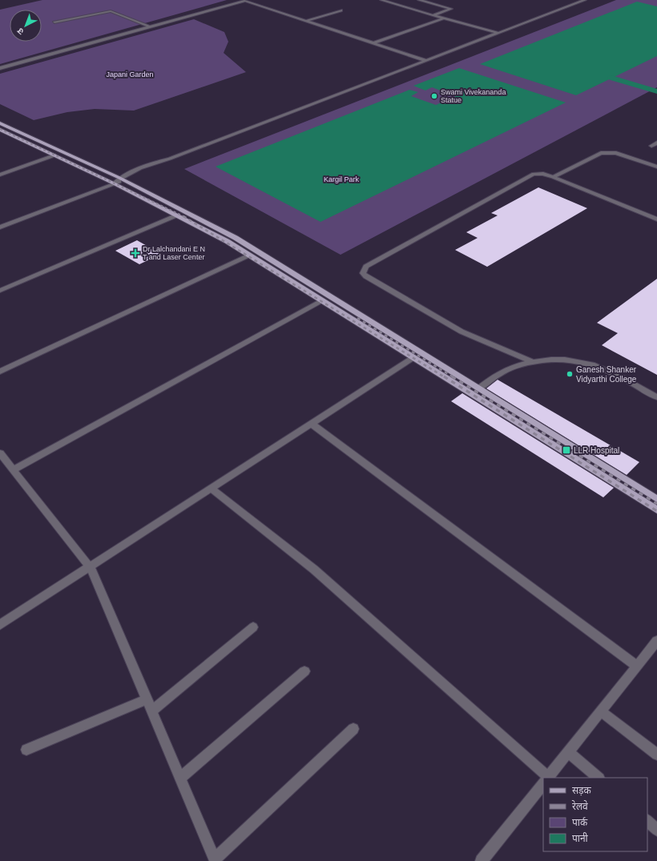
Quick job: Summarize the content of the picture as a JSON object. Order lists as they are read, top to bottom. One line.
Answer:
{"parks":["Japani Garden","Kargil Park"],"places":{"other":["Swami Vivekananda Statue","Ganesh Shanker Vidyarthi College"],"health":["Dr Lalchandani E N T and Laser Center"],"transit":["LLR Hospital"]},"legend":["सड़क","रेलवे","पार्क","पानी"],"north":"bottom left"}
